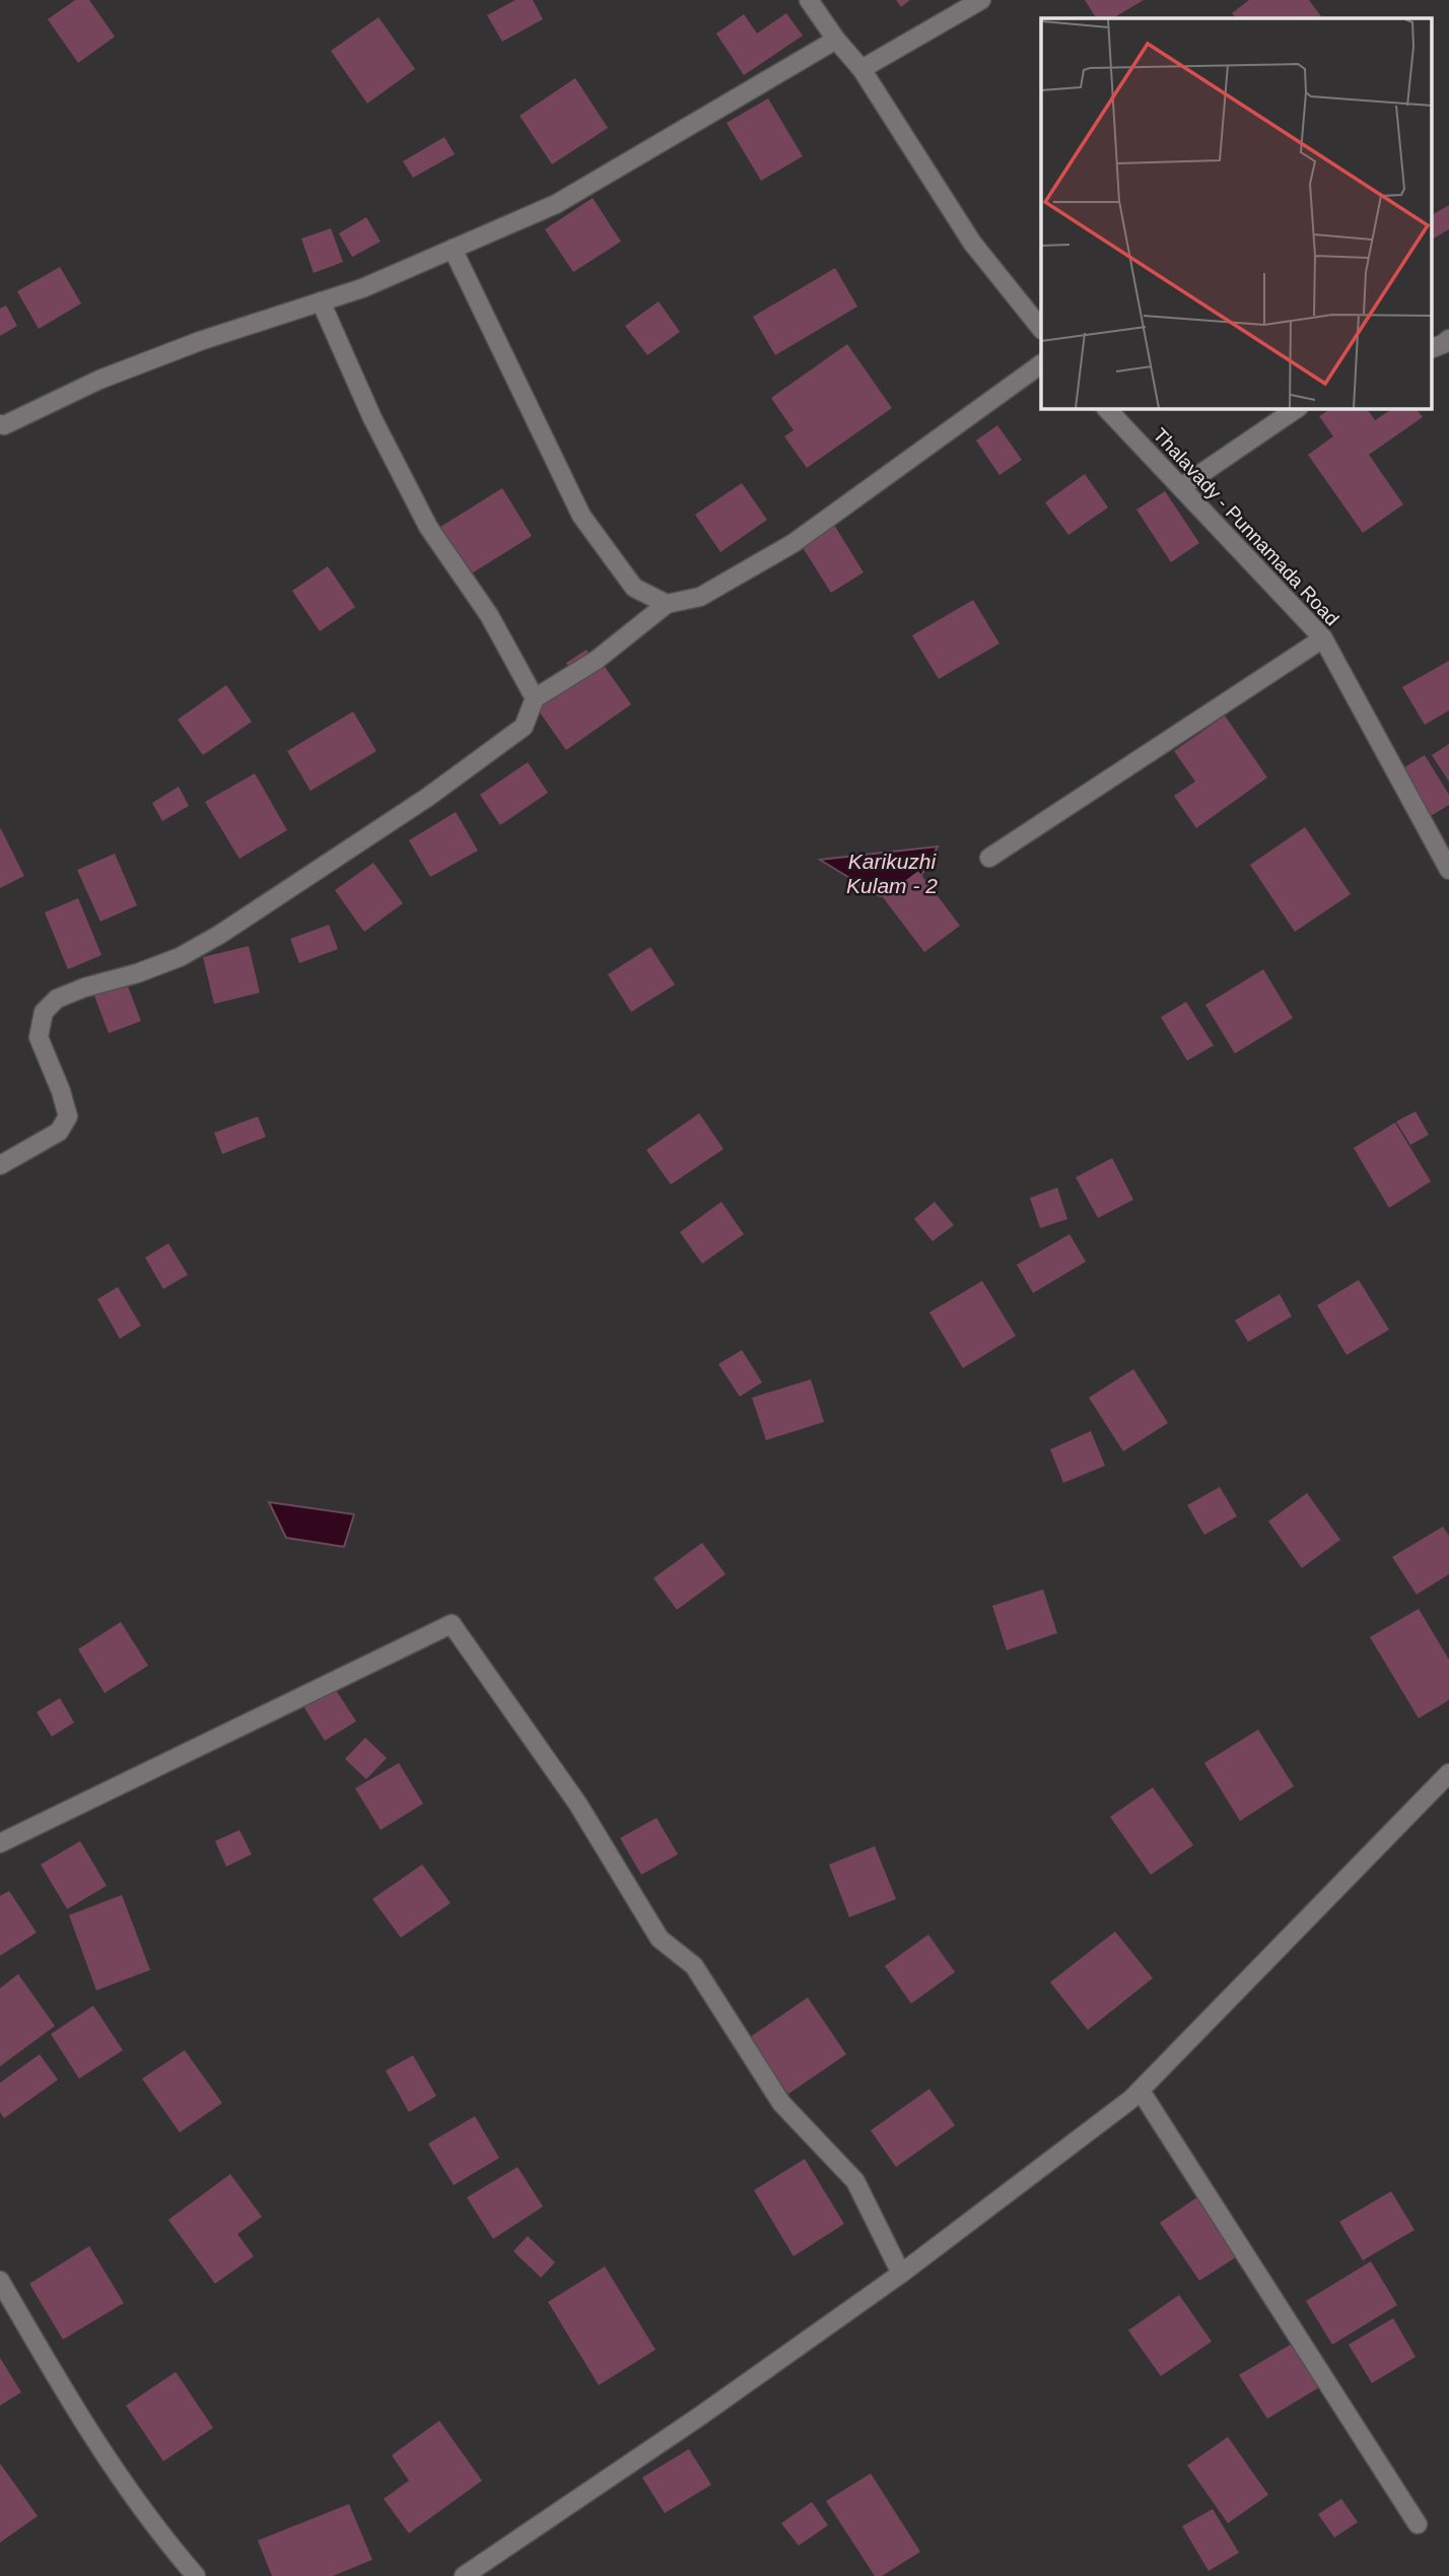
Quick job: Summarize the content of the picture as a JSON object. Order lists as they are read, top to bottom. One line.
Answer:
{"streets":{"street":["Thalavady - Punnamada Road"]},"water":["Karikuzhi Kulam - 2"]}
